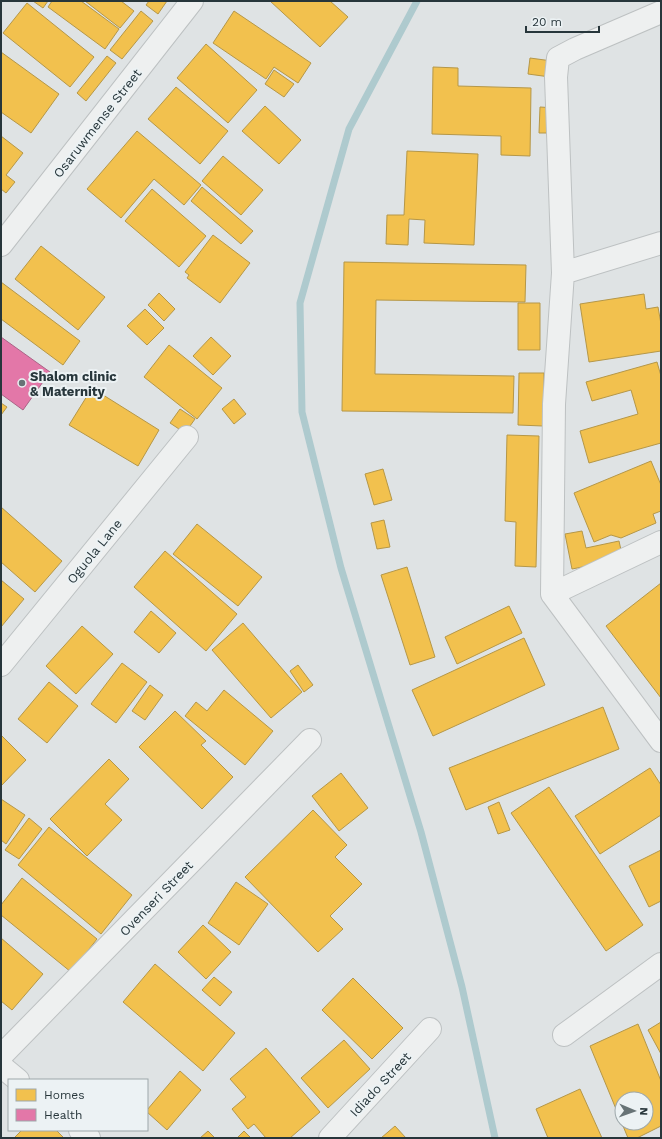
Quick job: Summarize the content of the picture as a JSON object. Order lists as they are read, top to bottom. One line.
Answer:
{"streets":{"street":["Osaruwmense Street","Oguola Lane","Ovenseri Street","Idiado Street"]},"places":["Shalom clinic & Maternity"],"legend":["Homes","Health"],"scale_bar":"20 m","north":"right"}
